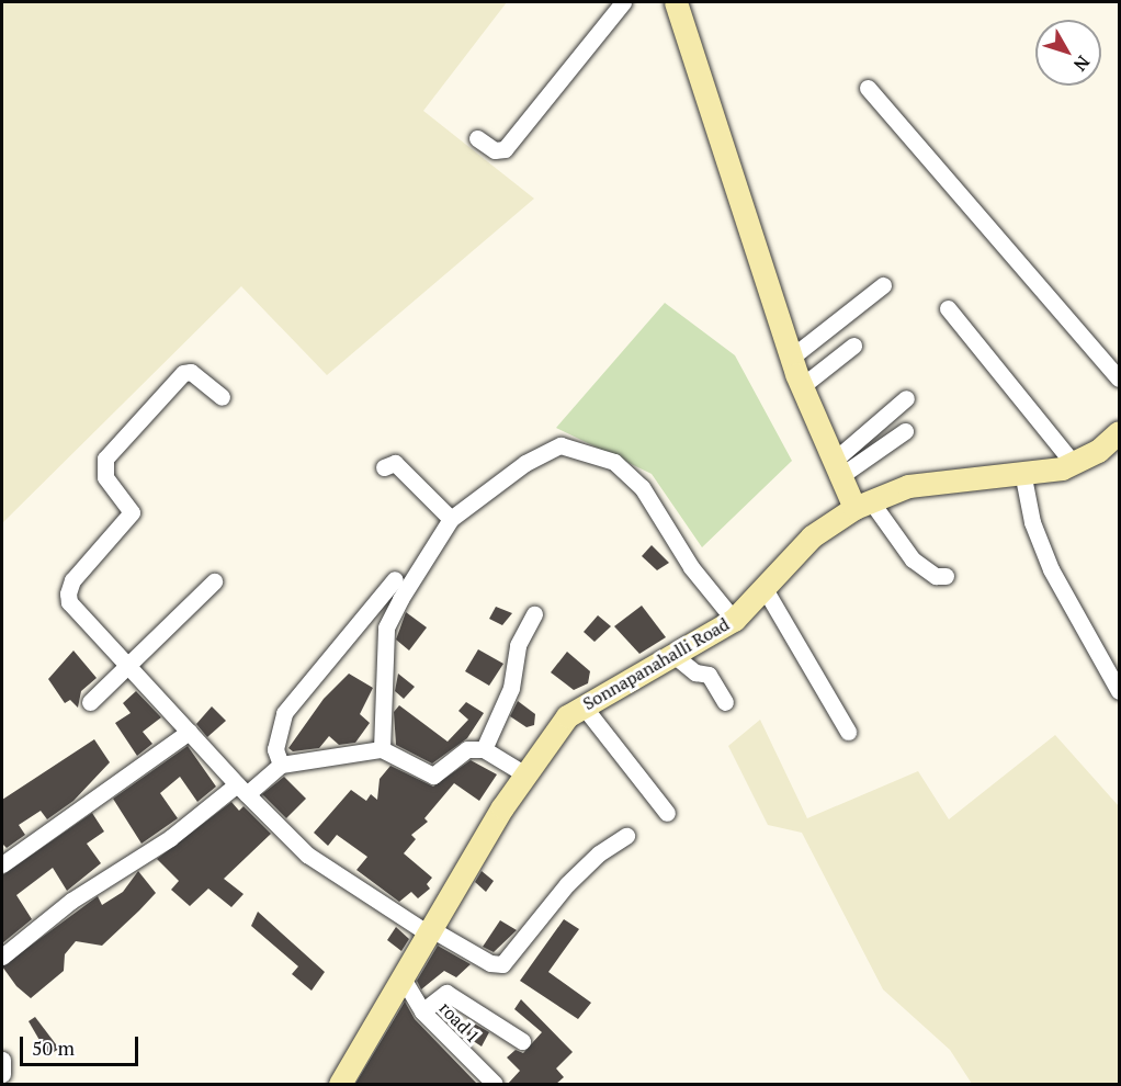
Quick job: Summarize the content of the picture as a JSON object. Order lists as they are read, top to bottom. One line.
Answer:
{"streets":{"street":["Sonnapanahalli Road","road 1"]},"crossings":[["Sonnapanahalli Road","road 1"]],"scale_bar":"50 m","north":"bottom right"}
